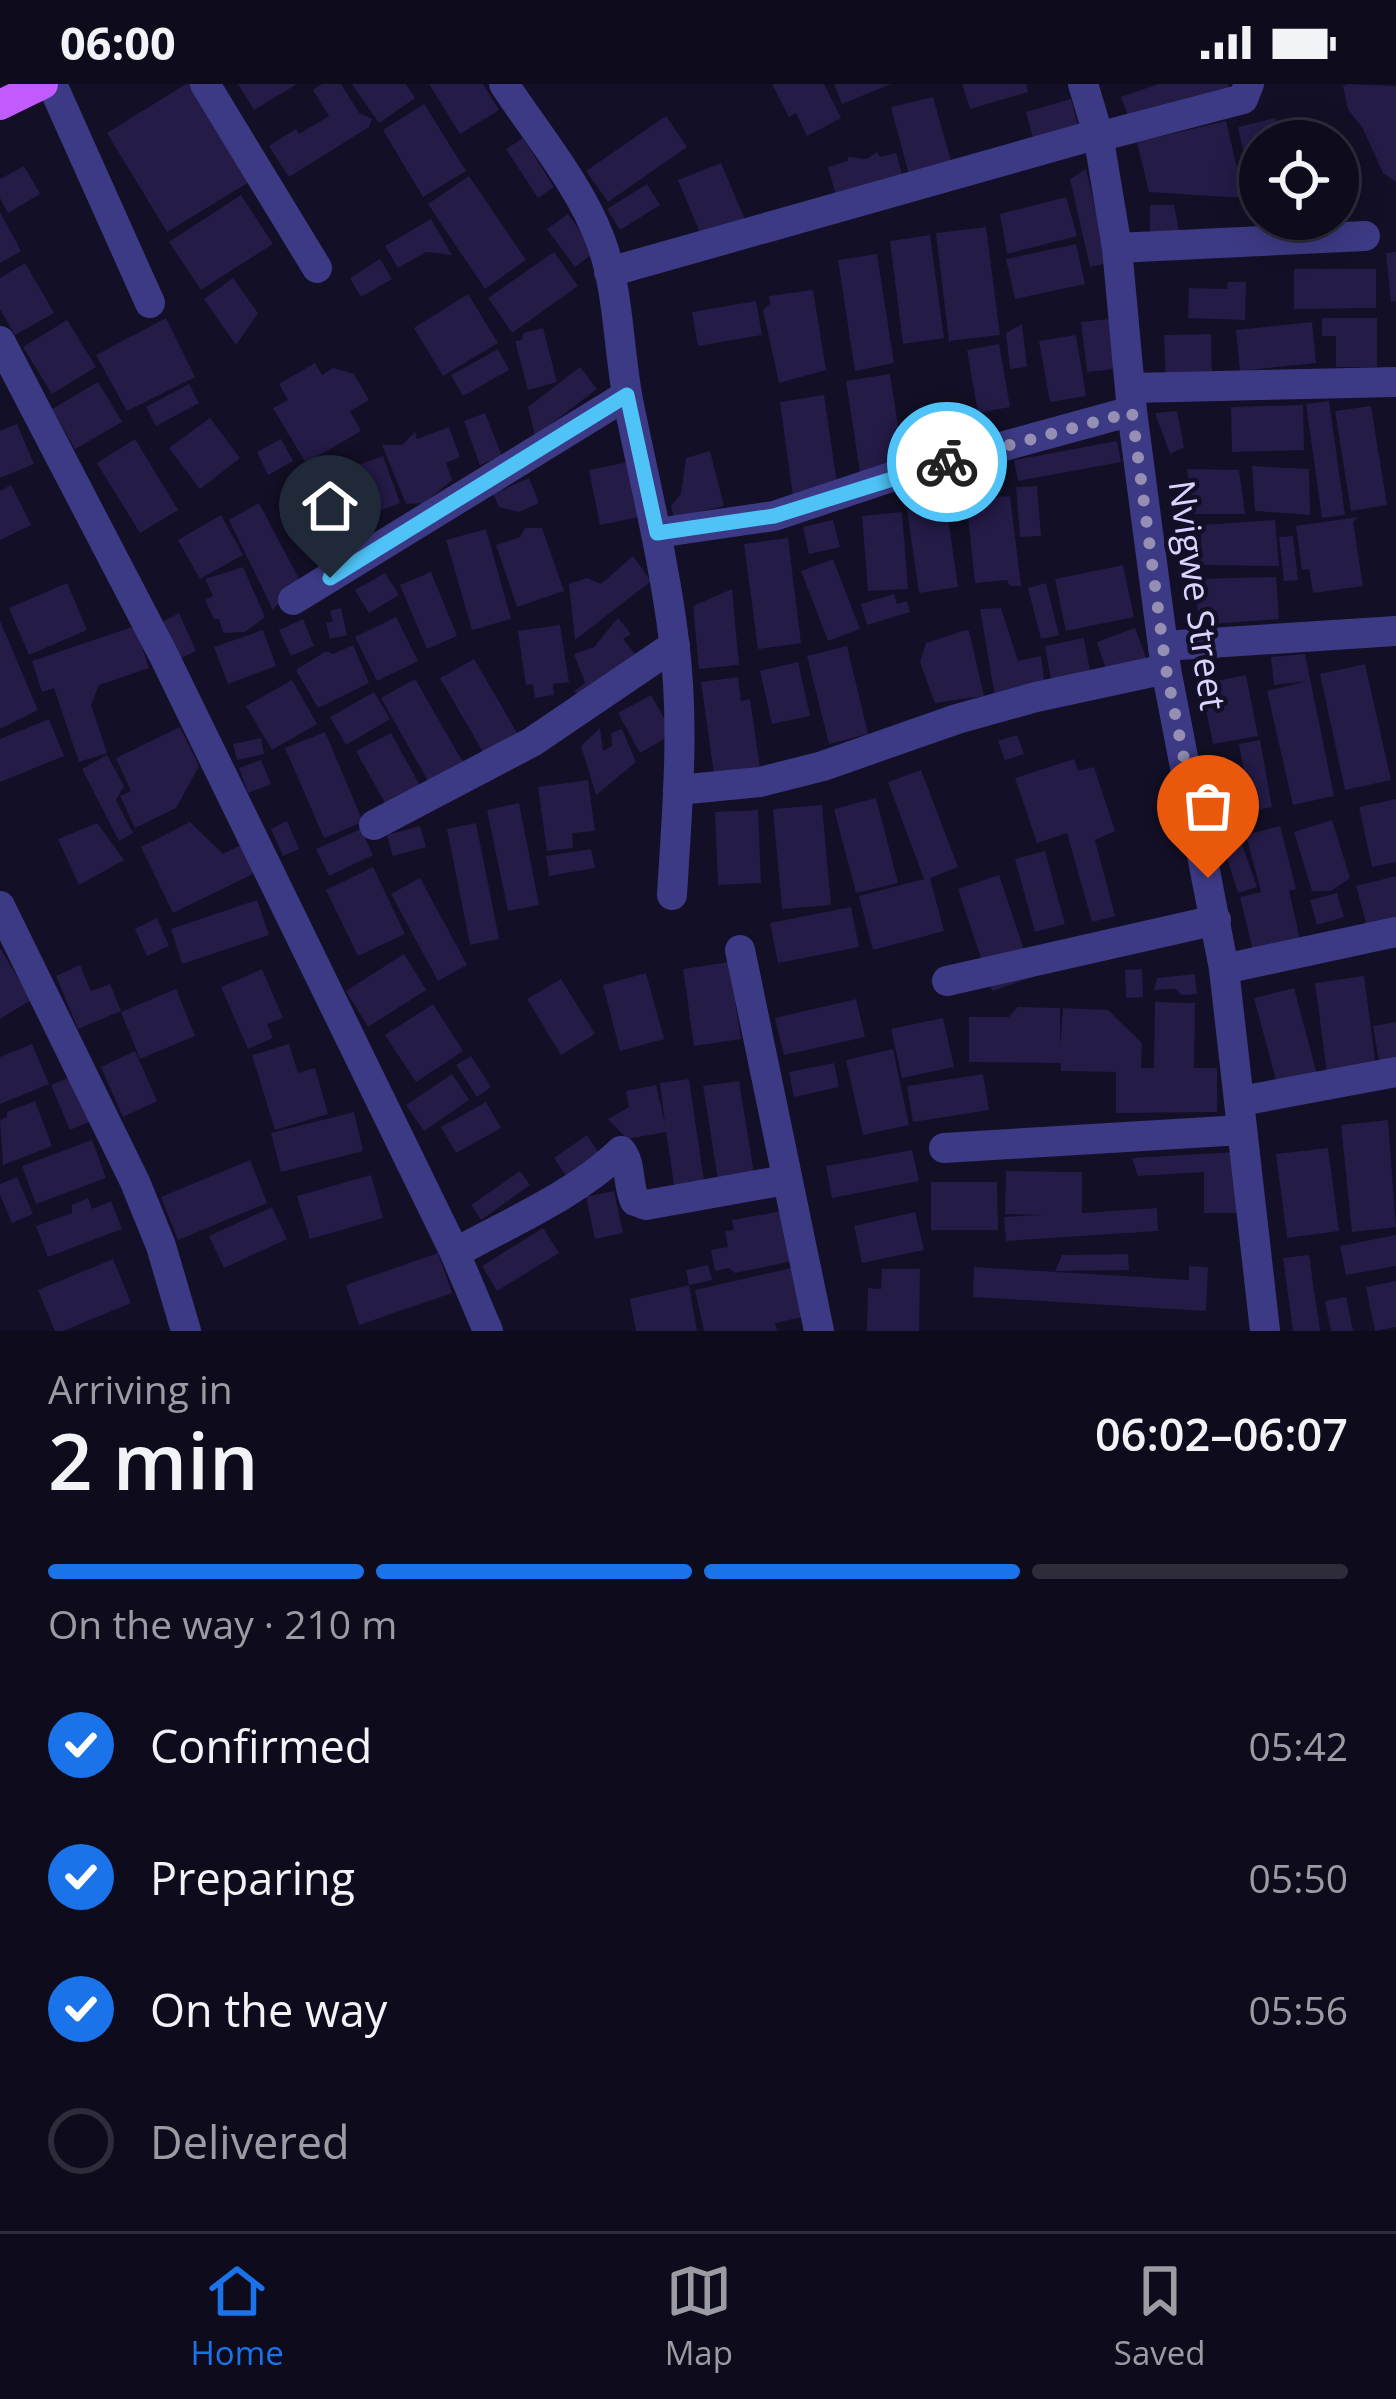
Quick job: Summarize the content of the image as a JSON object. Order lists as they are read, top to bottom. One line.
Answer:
{"streets":{"street":["Nvigwe Street"]},"page":{"status":"06:00","heading":["2 min","Arriving in","06:02–06:07"],"bar":"On the way · 210 m","list":[["Confirmed","05:42"],["Preparing","05:50"],["On the way","05:56"],"Delivered"],"tabs":["Home","Map","Saved"]}}
